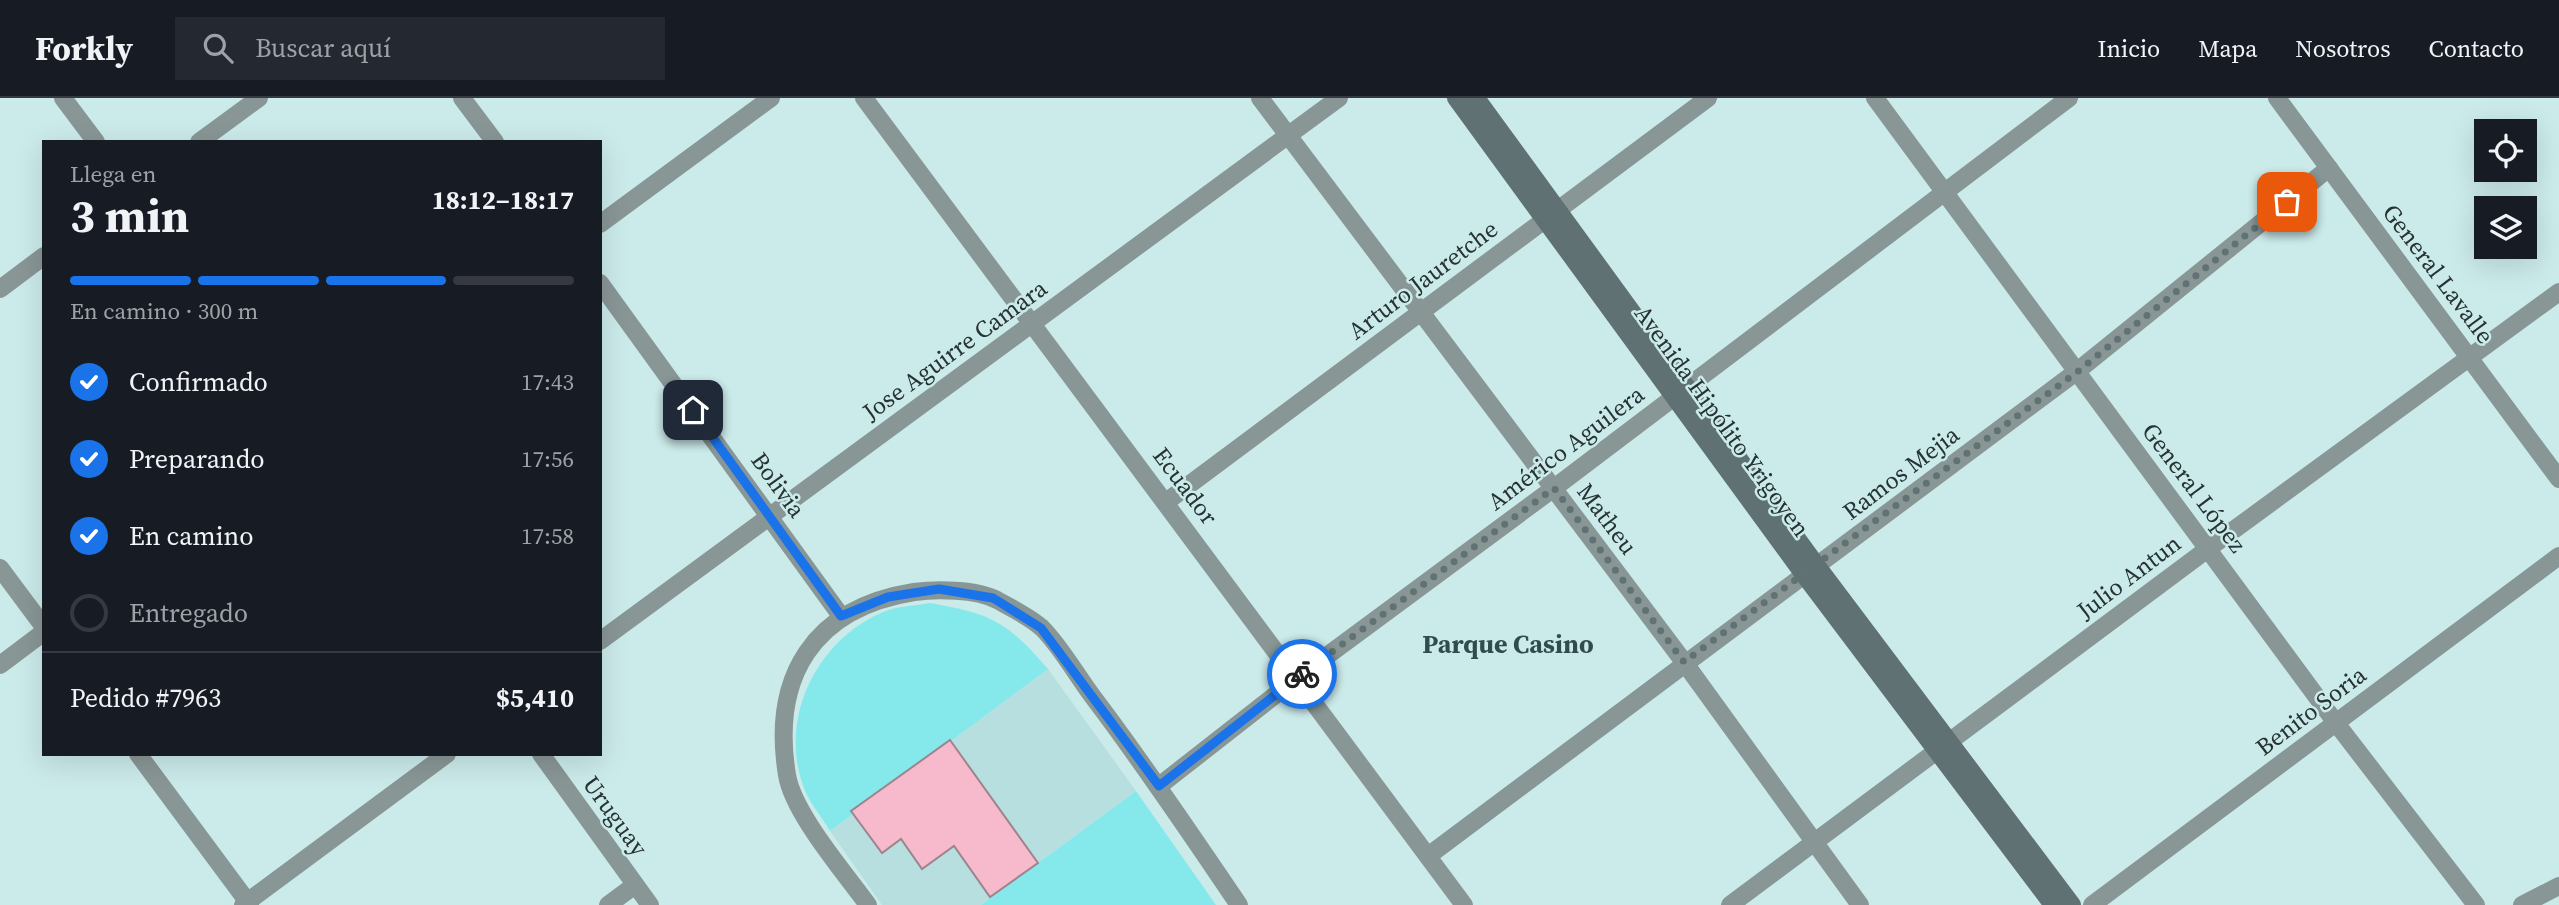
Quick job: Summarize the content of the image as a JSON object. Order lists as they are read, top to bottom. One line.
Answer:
{"streets":{"main road":["Avenida Hipólito Yrigoyen"],"street":["General Lavalle","Arturo Jauretche","Jose Aguirre Camara","Américo Aguilera","Ramos Mejia","Bolivia","Ecuador","General López","Matheu","Julio Antun","Benito Soria","Uruguay"]},"crossings":[["General Lavalle","Ramos Mejia"],["General Lavalle","Julio Antun"],["Arturo Jauretche","Avenida Hipólito Yrigoyen"],["Arturo Jauretche","Ecuador"],["Arturo Jauretche","Matheu"],["Jose Aguirre Camara","Bolivia"],["Jose Aguirre Camara","Ecuador"],["Jose Aguirre Camara","Matheu"],["Avenida Hipólito Yrigoyen","Américo Aguilera"],["Avenida Hipólito Yrigoyen","Ramos Mejia"],["Avenida Hipólito Yrigoyen","Julio Antun"],["Américo Aguilera","Ecuador"],["Américo Aguilera","General López"],["Américo Aguilera","Matheu"],["Ramos Mejia","Ecuador"],["Ramos Mejia","General López"],["Ramos Mejia","Matheu"],["General López","Julio Antun"],["General López","Benito Soria"],["Matheu","Julio Antun"]],"districts":["Parque Casino"],"page":{"header":"Forkly","search":"Buscar aquí","nav":["Inicio","Mapa","Nosotros","Contacto"],"heading":["3 min","Llega en","18:12–18:17"],"panel":["Pedido #7963","$5,410"],"bar":"En camino · 300 m","list":[["Confirmado","17:43"],["Preparando","17:56"],["En camino","17:58"],"Entregado"]}}
